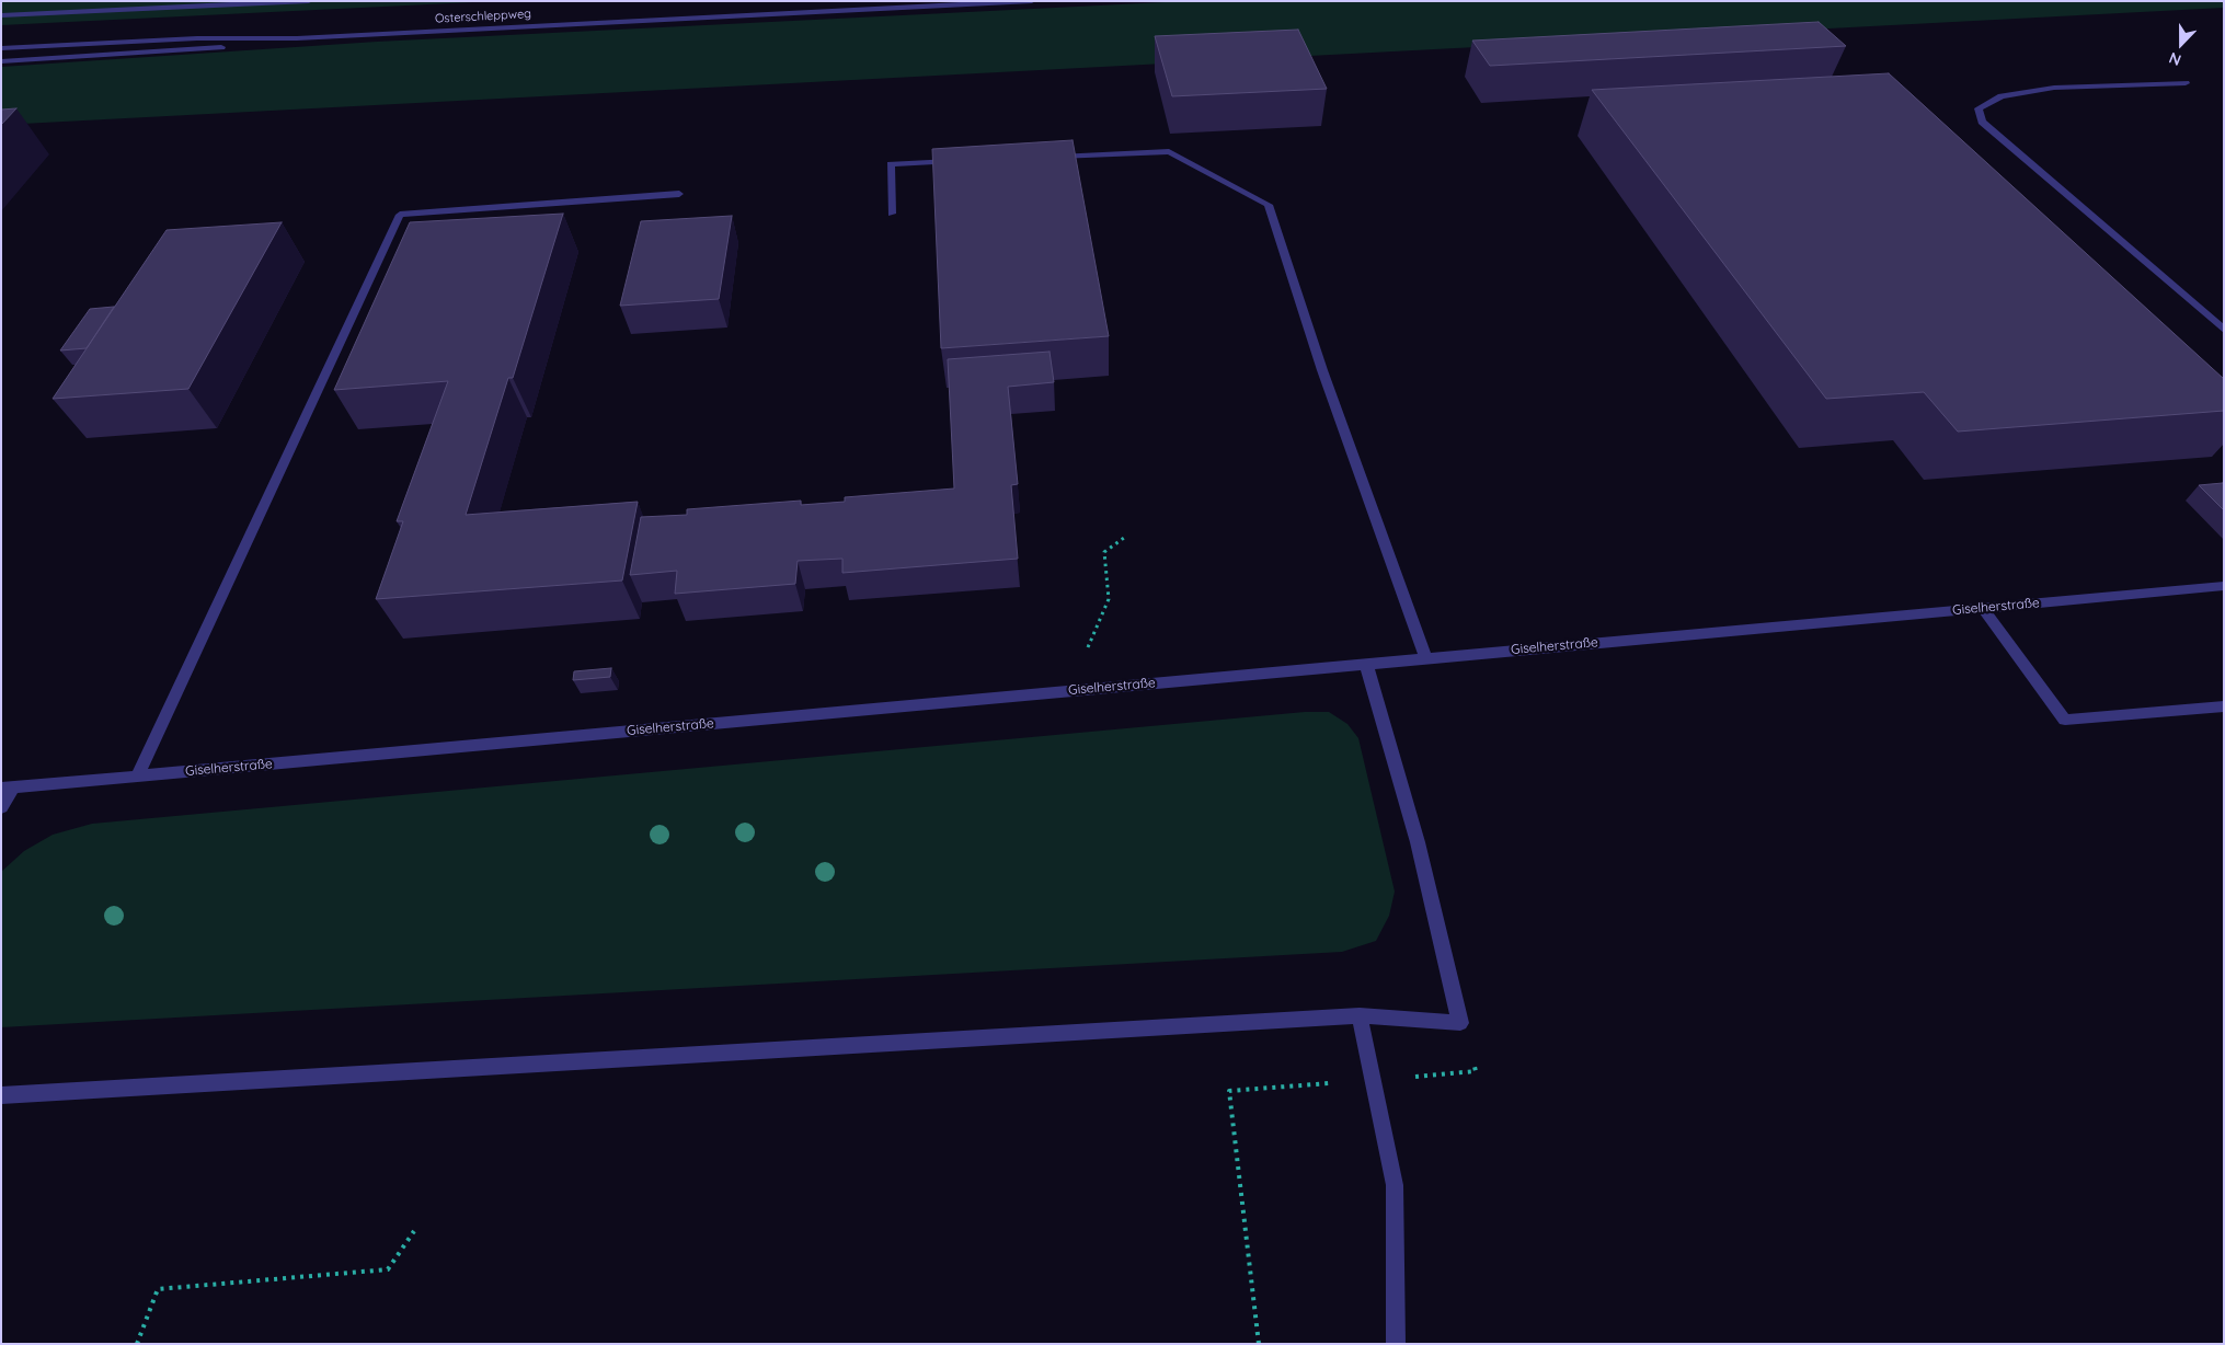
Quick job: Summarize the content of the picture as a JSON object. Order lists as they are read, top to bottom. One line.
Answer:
{"streets":{"street":["Osterschleppweg","Giselherstraße"]},"north":"bottom"}
